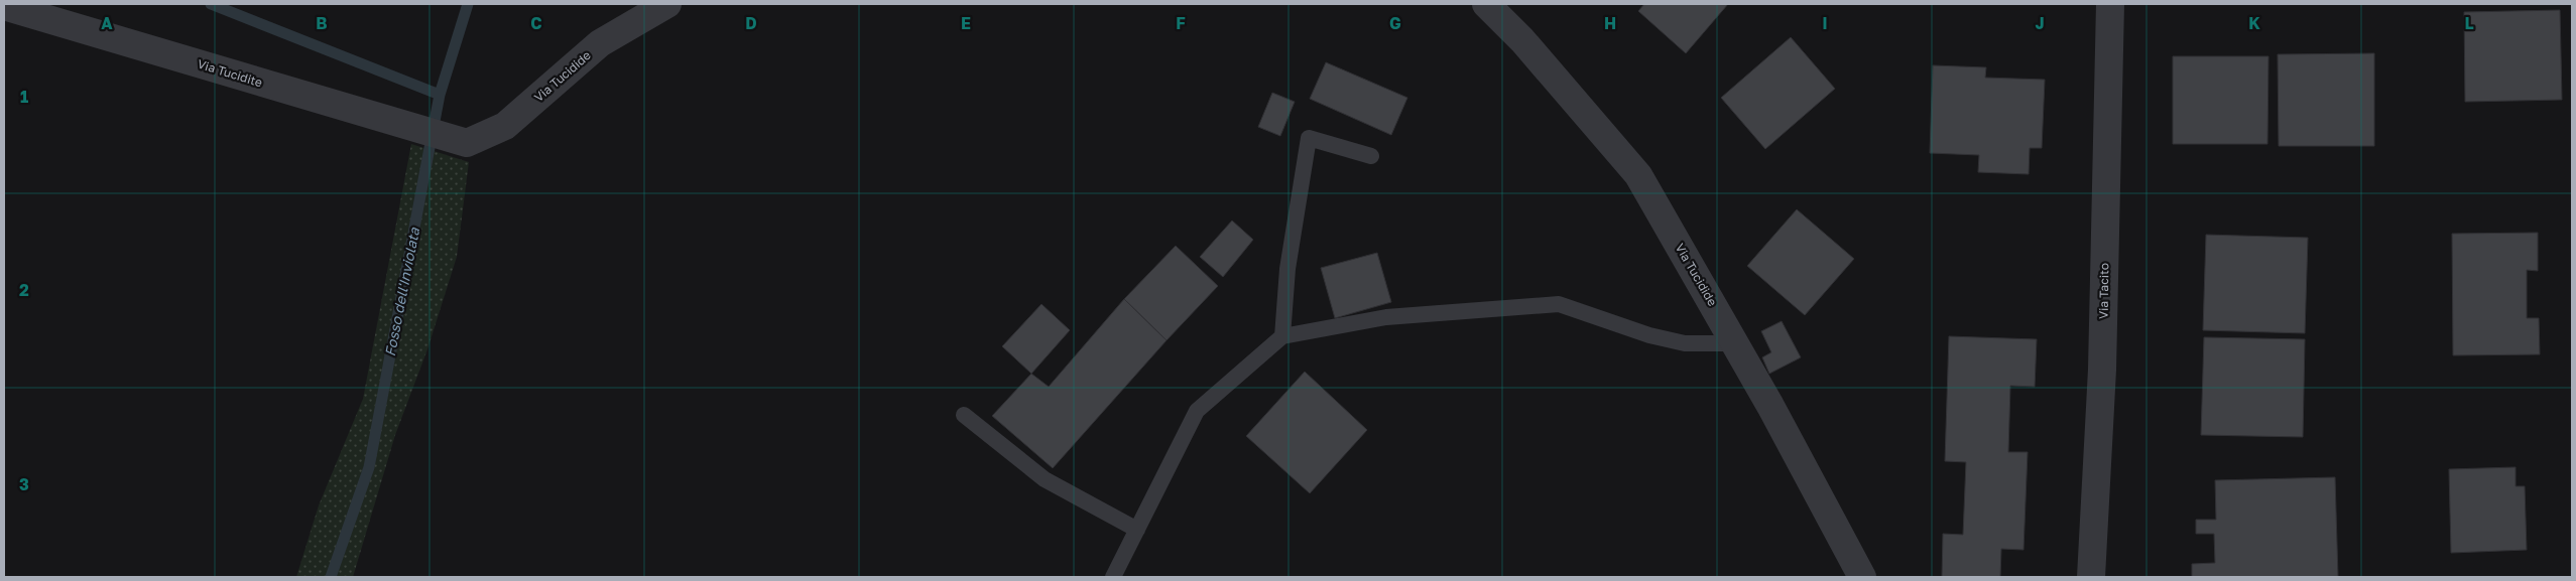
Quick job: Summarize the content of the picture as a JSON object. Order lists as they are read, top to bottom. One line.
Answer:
{"streets":{"street":["Via Tucidite","Via Tucidide","Via Tacito"]},"crossings":[["Via Tucidite","Via Tucidide"]],"water":["Fosso dell'Inviolata"],"grid":{"columns":["A","B","C","D","E","F","G","H","I","J","K","L"],"rows":["1","2","3"]}}
